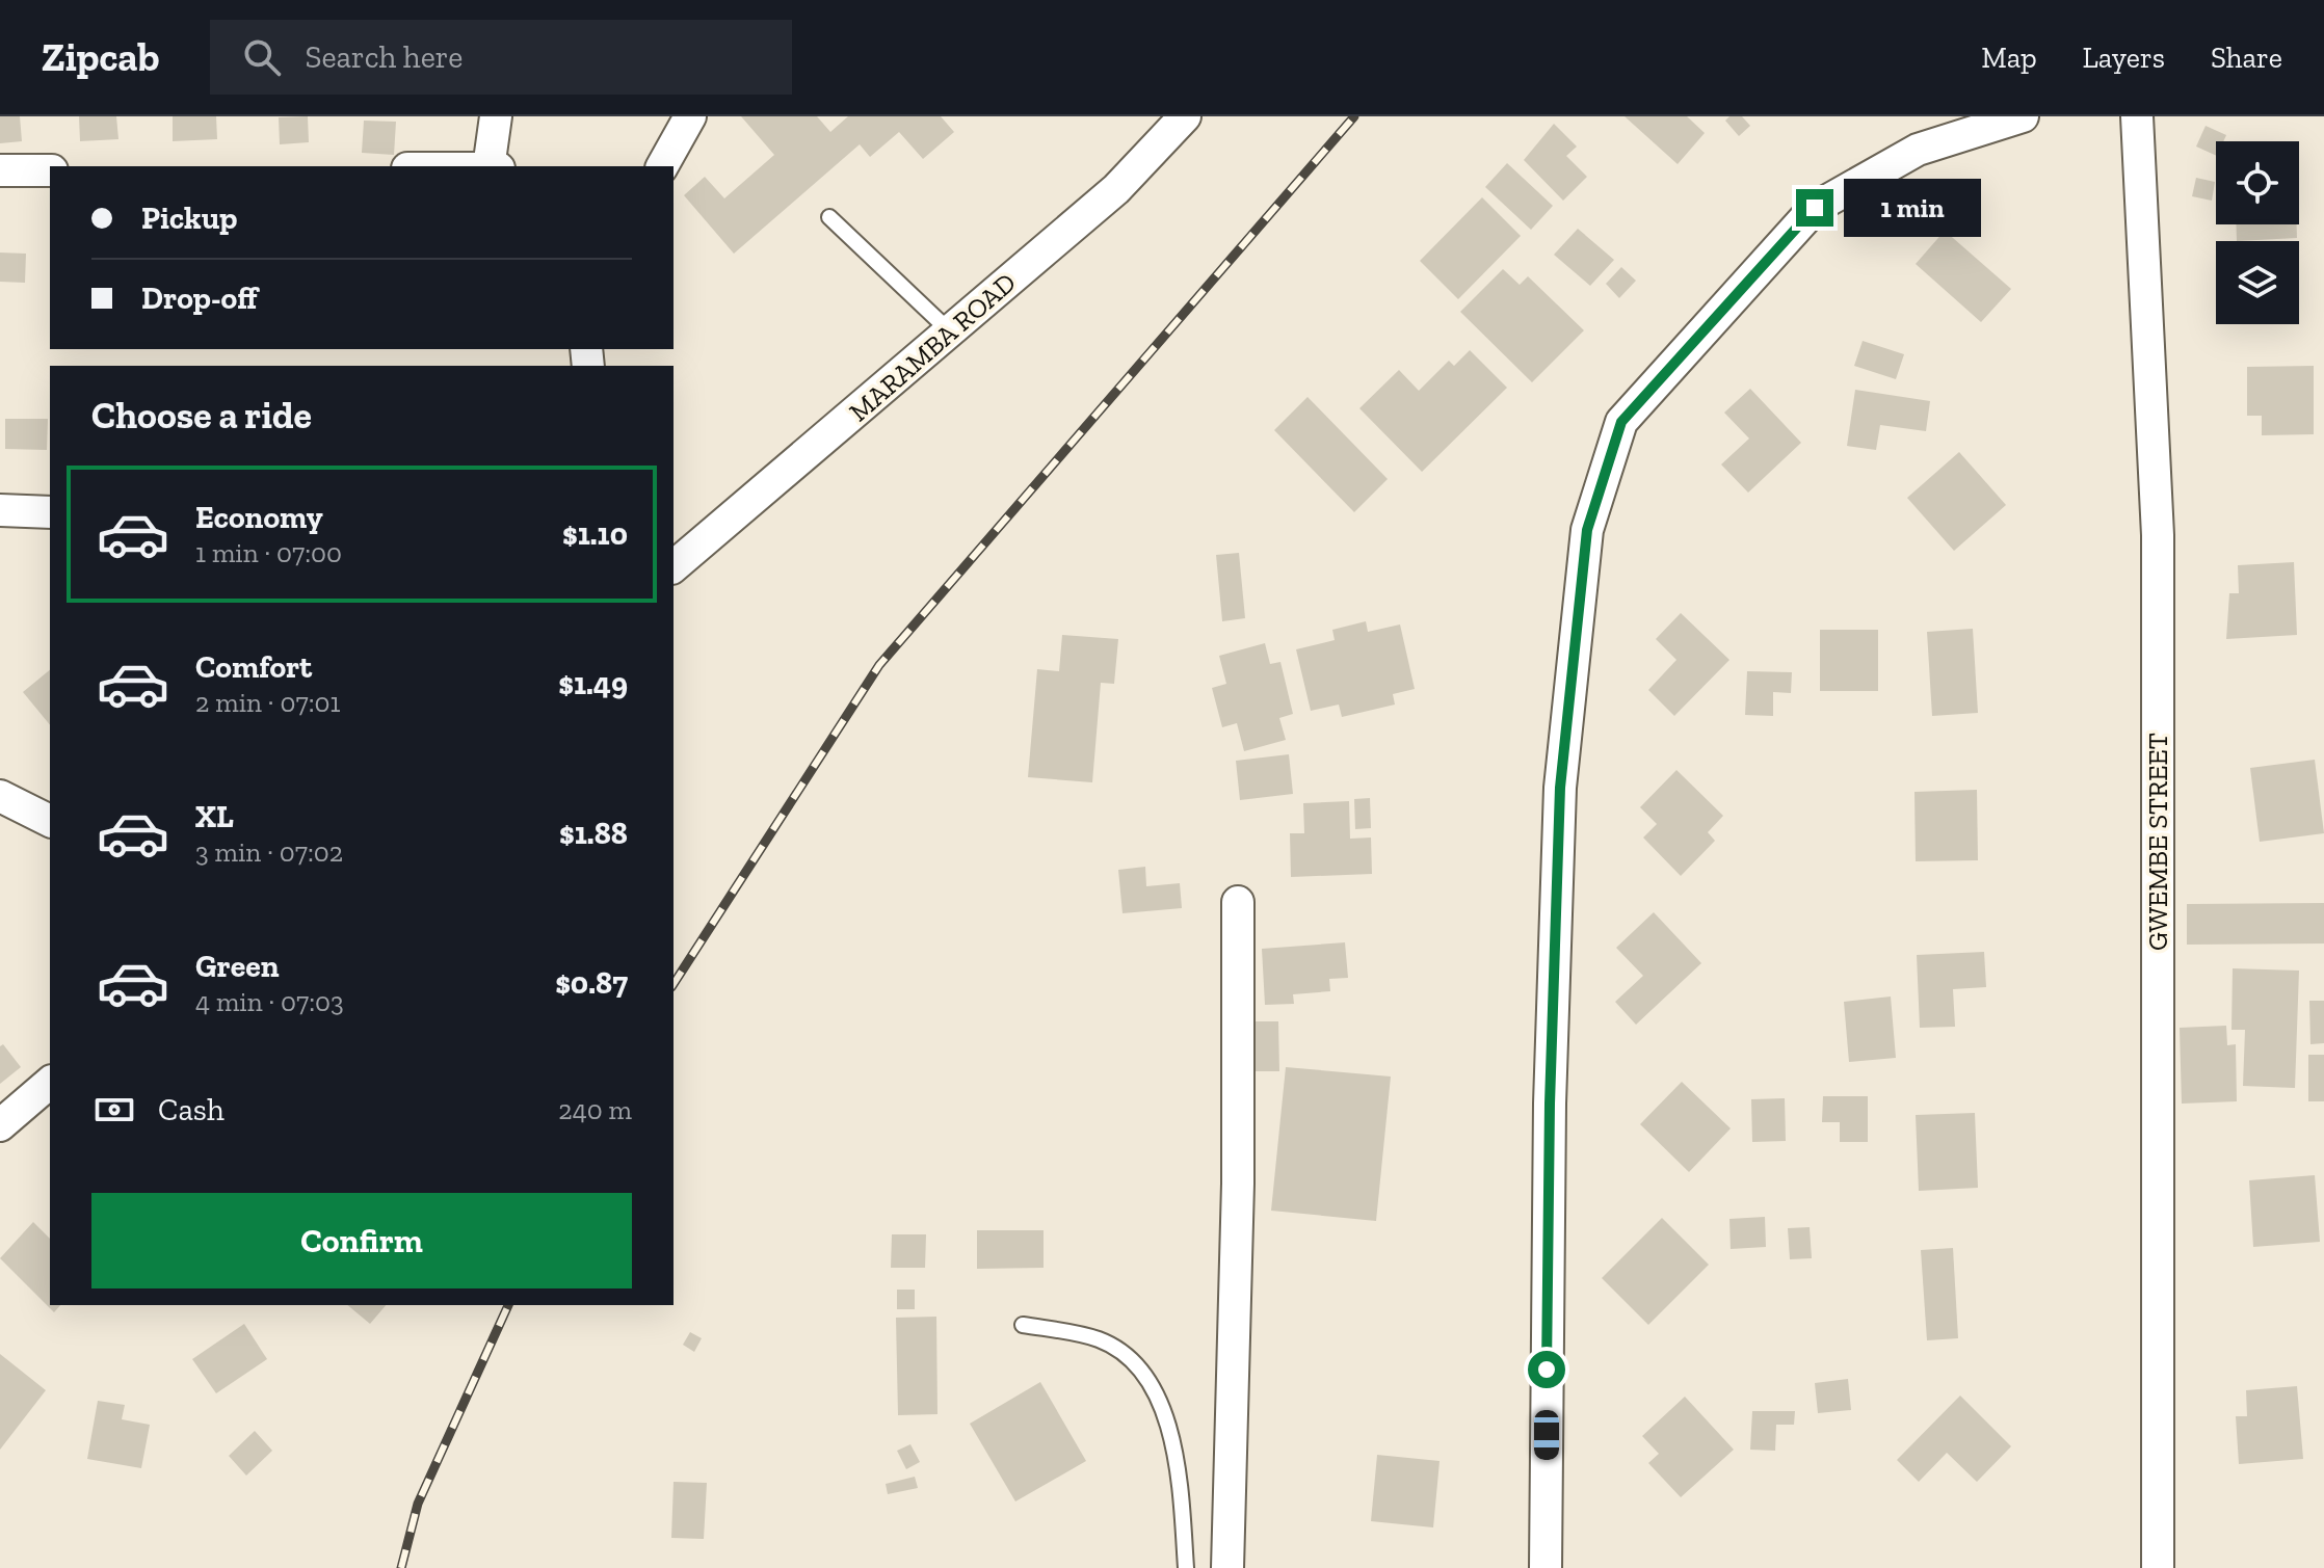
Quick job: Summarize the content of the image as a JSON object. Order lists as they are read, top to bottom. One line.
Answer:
{"streets":{"street":["MARAMBA ROAD","GWEMBE STREET"]},"page":{"header":"Zipcab","search":"Search here","nav":["Map","Layers","Share"],"banner":["Pickup","Drop-off"],"bubble":"1 min","heading":"Choose a ride","list":[{"name":"Economy","note":"1 min · 07:00","value":"$1.10"},{"name":"Comfort","note":"2 min · 07:01","value":"$1.49"},{"name":"XL","note":"3 min · 07:02","value":"$1.88"},{"name":"Green","note":"4 min · 07:03","value":"$0.87"}],"pay":["Cash","240 m"],"buttons":"Confirm"}}
